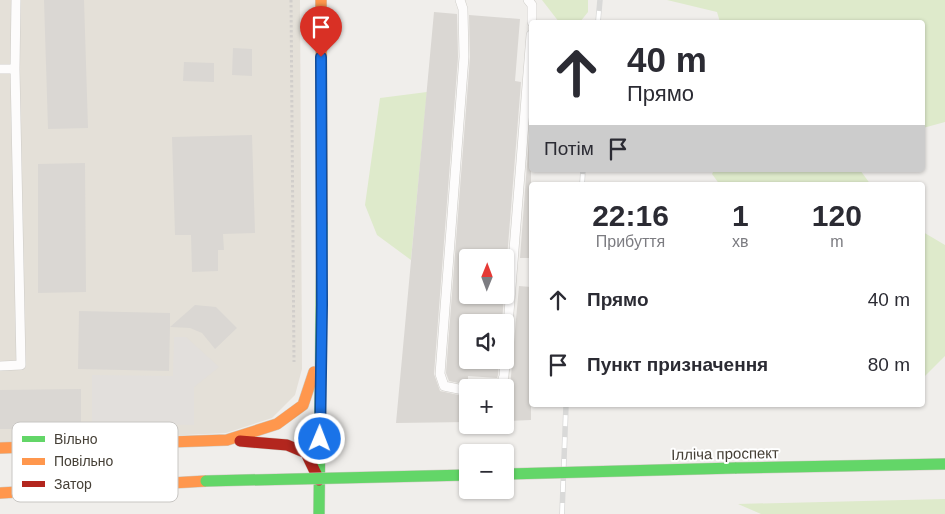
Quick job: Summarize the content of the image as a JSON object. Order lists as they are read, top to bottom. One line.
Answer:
{"streets":{"main road":["Ілліча проспект"]},"legend":["Вільно","Повільно","Затор"],"north":"top","page":{"turn":["40 m","Прямо"],"then":"Потім","eta":["22:16","Прибуття","1","хв","120","m"],"map_buttons":["+","−"],"list":[{"name":"Прямо","value":"40 m"},{"name":"Пункт призначення","value":"80 m"}]}}
